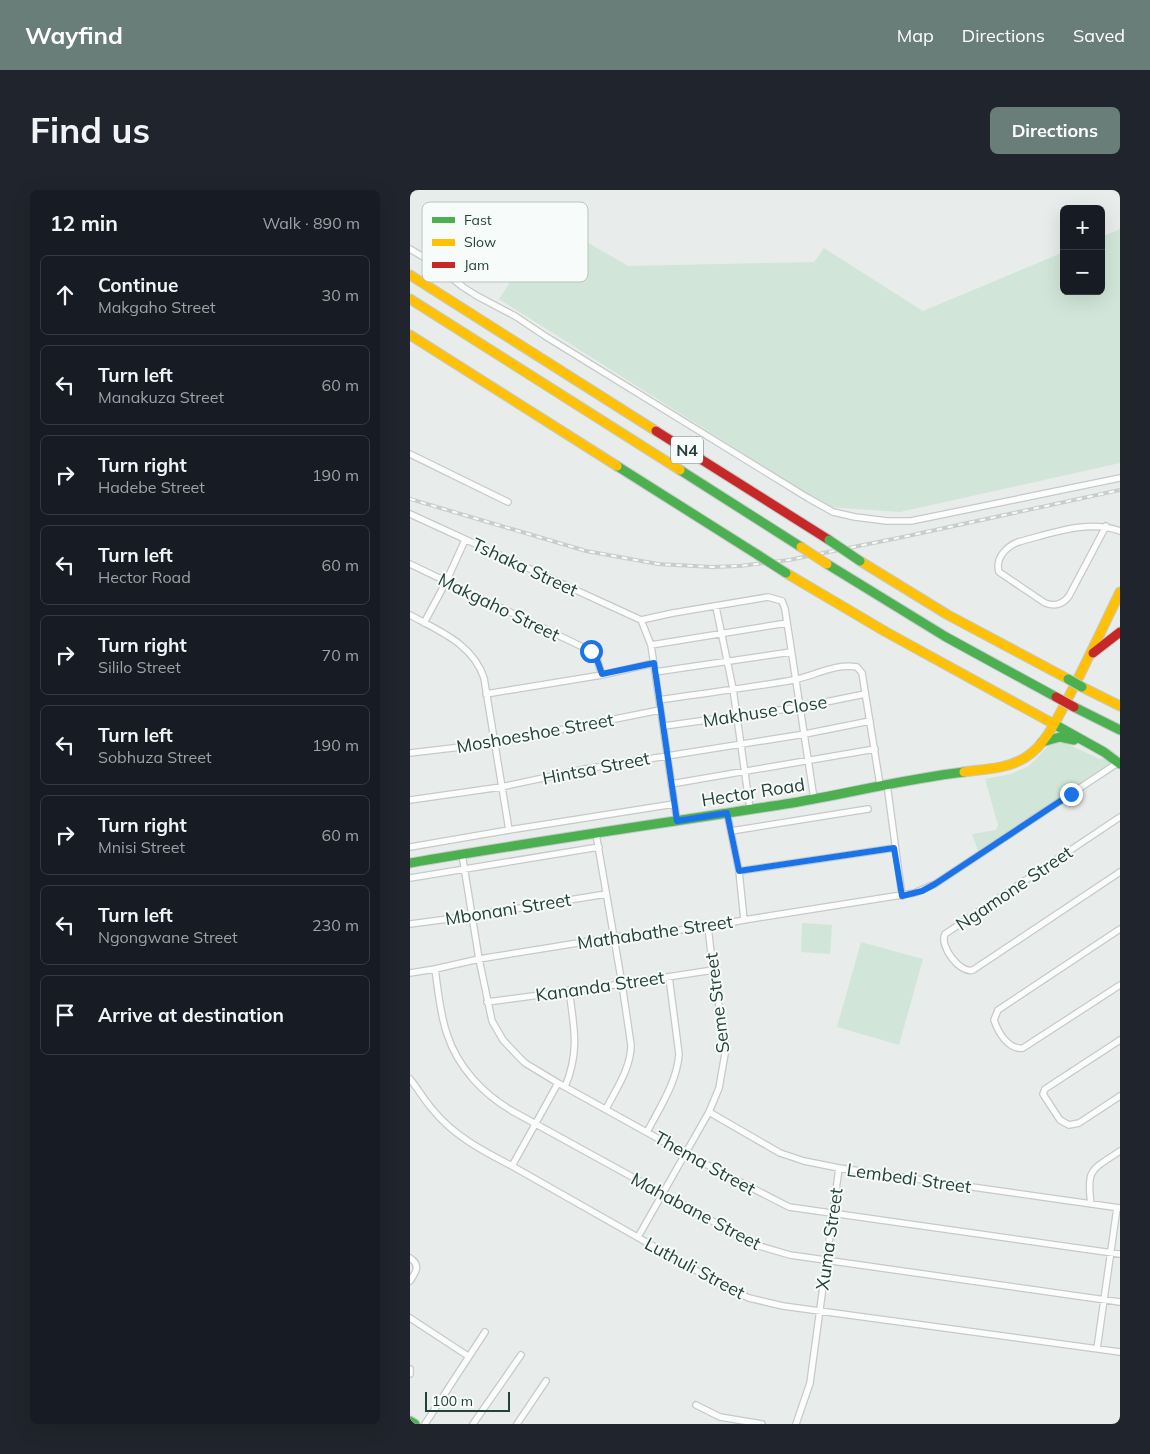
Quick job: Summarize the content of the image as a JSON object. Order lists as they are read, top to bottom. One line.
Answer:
{"streets":{"main road":["N4","Hector Road"],"street":["Tshaka Street","Makgaho Street","Makhuse Close","Moshoeshoe Street","Hintsa Street","Ngamone Street","Mbonani Street","Mathabathe Street","Kananda Street","Seme Street","Thema Street","Lembedi Street","Mahabane Street","Xuma Street","Luthuli Street"]},"crossings":[["Hector Road","Thema Street"],["Mbonani Street","Thema Street"],["Mathabathe Street","Seme Street"],["Mathabathe Street","Thema Street"],["Mathabathe Street","Mahabane Street"],["Kananda Street","Seme Street"],["Kananda Street","Thema Street"],["Seme Street","Thema Street"],["Seme Street","Lembedi Street"],["Seme Street","Mahabane Street"],["Seme Street","Luthuli Street"],["Thema Street","Xuma Street"],["Lembedi Street","Xuma Street"],["Mahabane Street","Xuma Street"],["Xuma Street","Luthuli Street"]],"legend":["Fast","Slow","Jam"],"scale_bar":"100 m","page":{"header":"Wayfind","nav":["Map","Directions","Saved"],"buttons":"Directions","title":"Find us","heading":["12 min","Walk · 890 m"],"map_buttons":["+","−"],"list":[["Continue","Makgaho Street","30 m"],["Turn left","Manakuza Street","60 m"],["Turn right","Hadebe Street","190 m"],["Turn left","Hector Road","60 m"],["Turn right","Sililo Street","70 m"],["Turn left","Sobhuza Street","190 m"],["Turn right","Mnisi Street","60 m"],["Turn left","Ngongwane Street","230 m"],"Arrive at destination"],"scale":"100 m"}}
